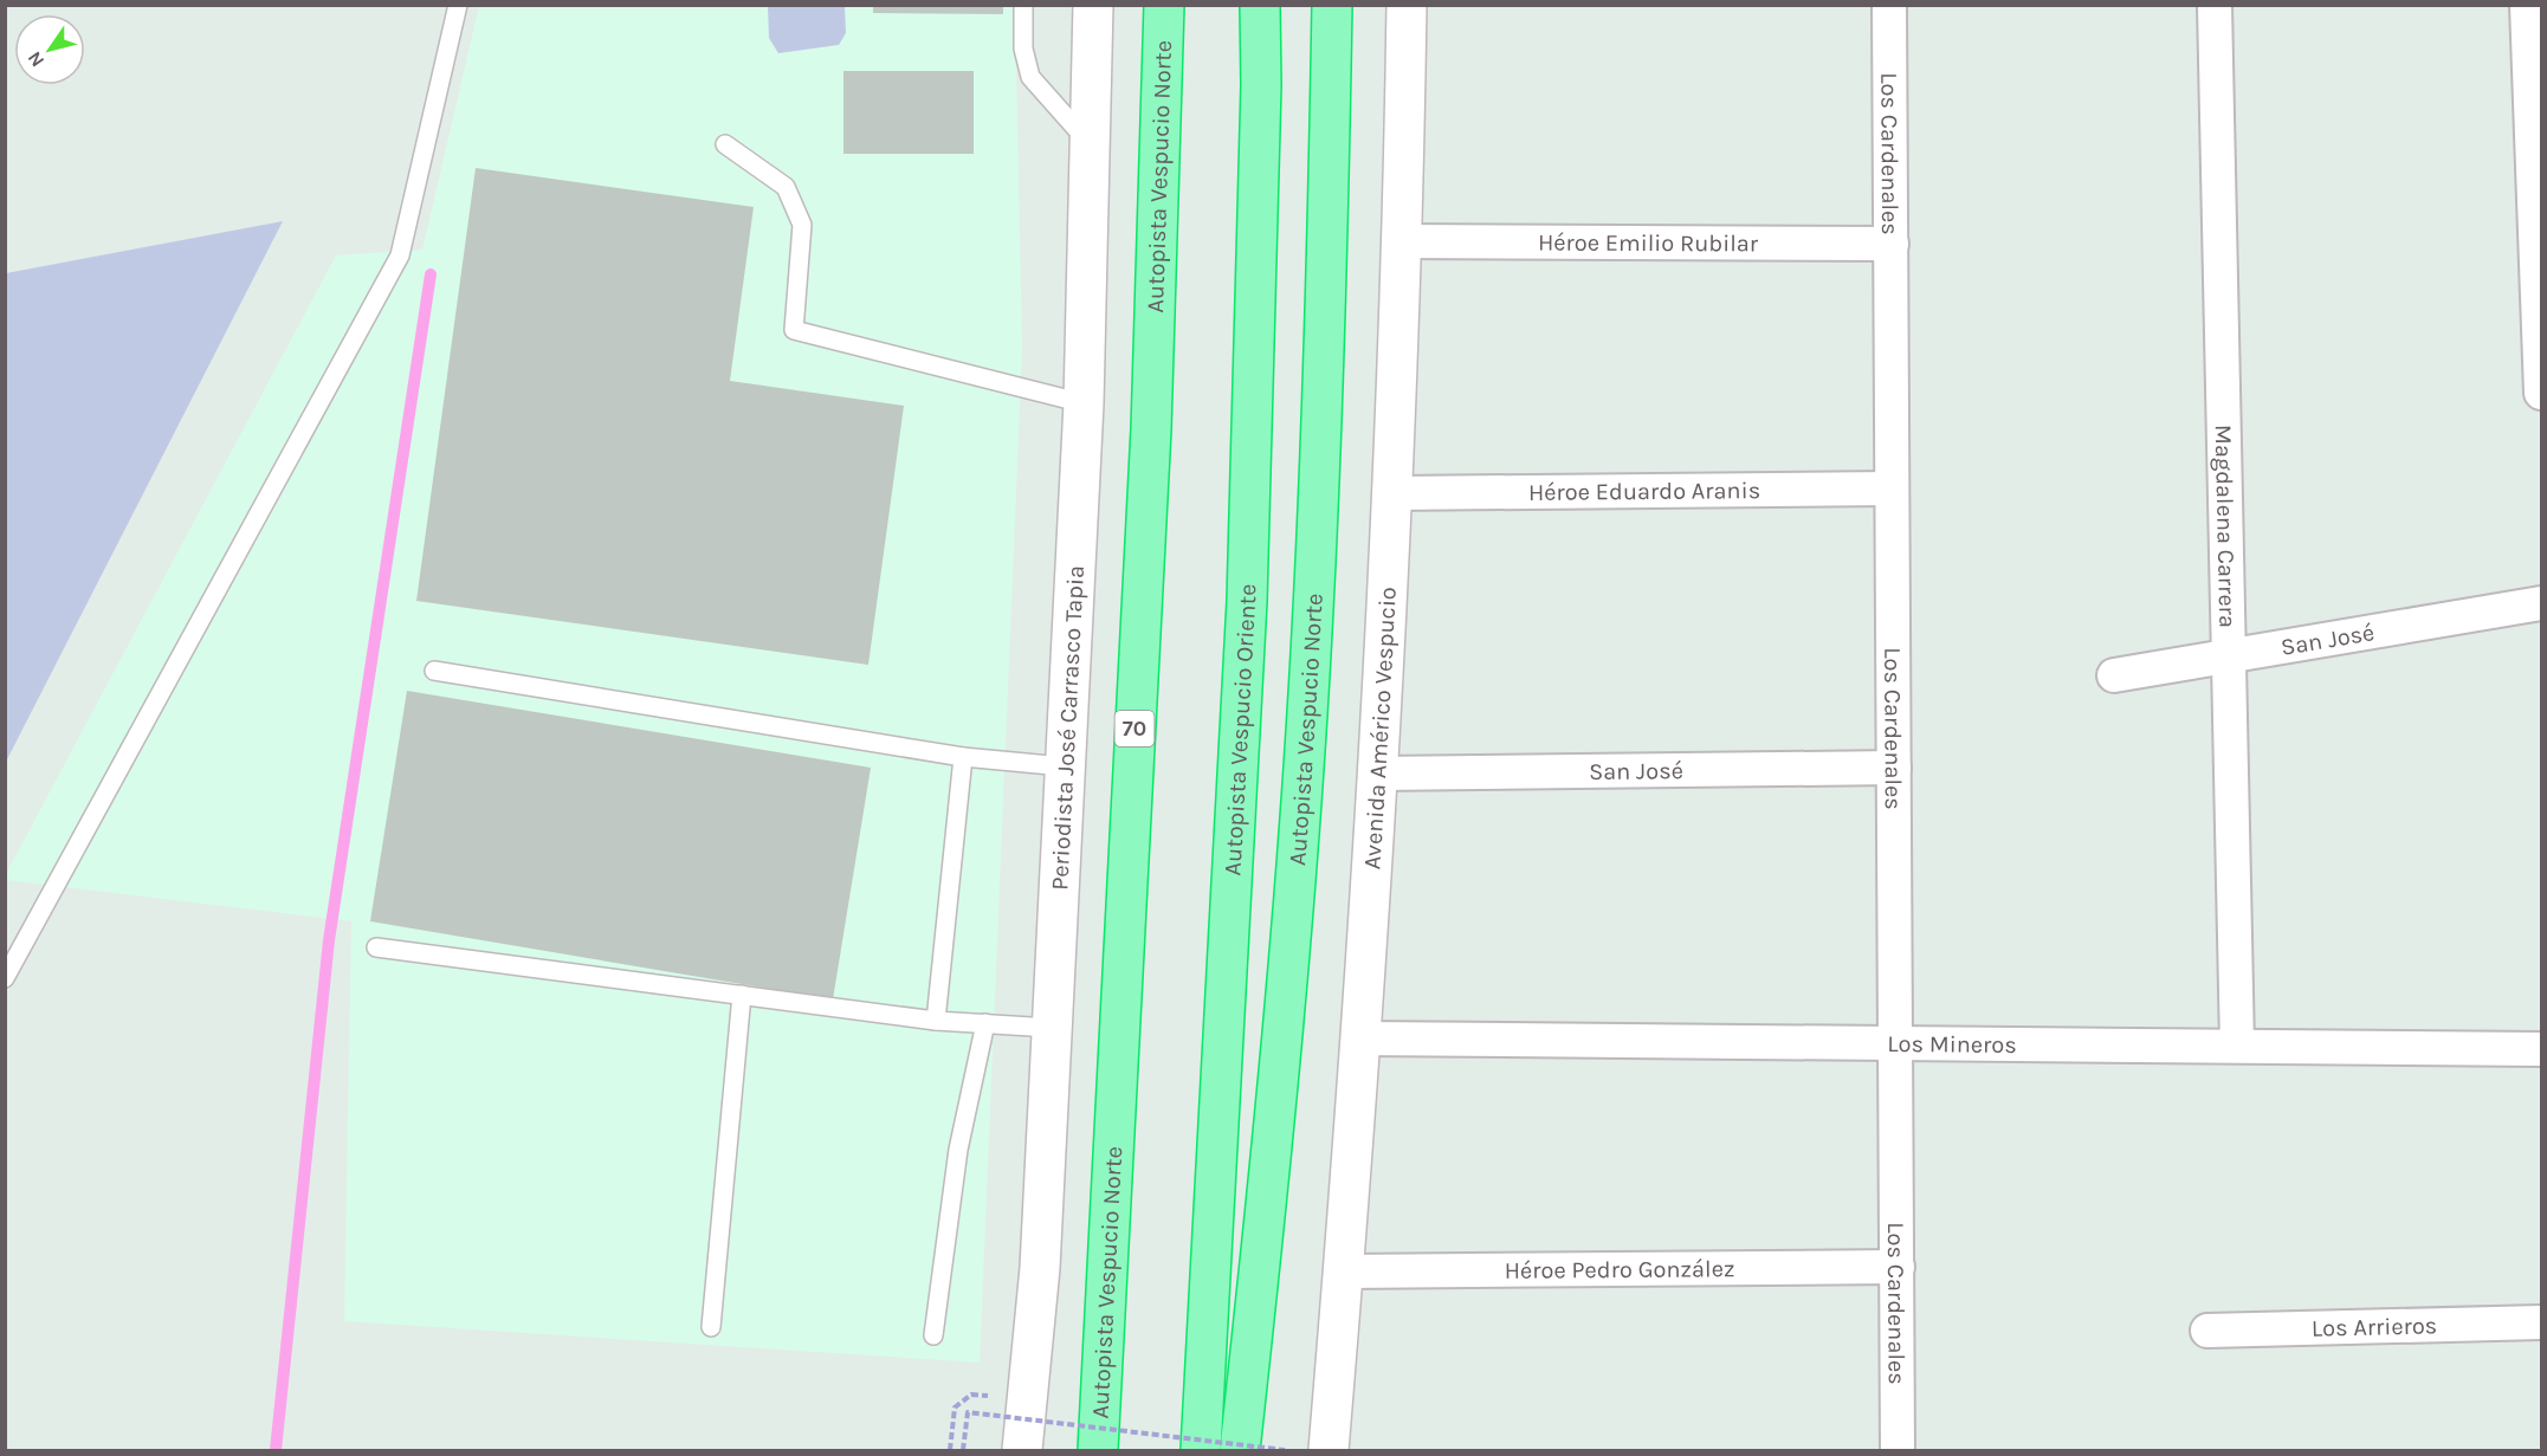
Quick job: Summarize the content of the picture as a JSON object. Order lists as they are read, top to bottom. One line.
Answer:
{"streets":{"highway":["Autopista Vespucio Norte","70","Autopista Vespucio Oriente"],"main road":["Periodista José Carrasco Tapia","Avenida Américo Vespucio"],"street":["Los Cardenales","Héroe Emilio Rubilar","Héroe Eduardo Aranis","Magdalena Carrera","San José","Los Mineros","Héroe Pedro González","Los Arrieros"]},"crossings":[["Los Cardenales","Héroe Emilio Rubilar"],["Los Cardenales","Héroe Eduardo Aranis"],["Los Cardenales","San José"],["Los Cardenales","Los Mineros"],["Los Cardenales","Héroe Pedro González"],["Héroe Emilio Rubilar","Avenida Américo Vespucio"],["Héroe Eduardo Aranis","Avenida Américo Vespucio"],["Magdalena Carrera","San José"],["Magdalena Carrera","Los Mineros"],["San José","Avenida Américo Vespucio"],["Avenida Américo Vespucio","Los Mineros"],["Avenida Américo Vespucio","Héroe Pedro González"]],"north":"bottom left"}
